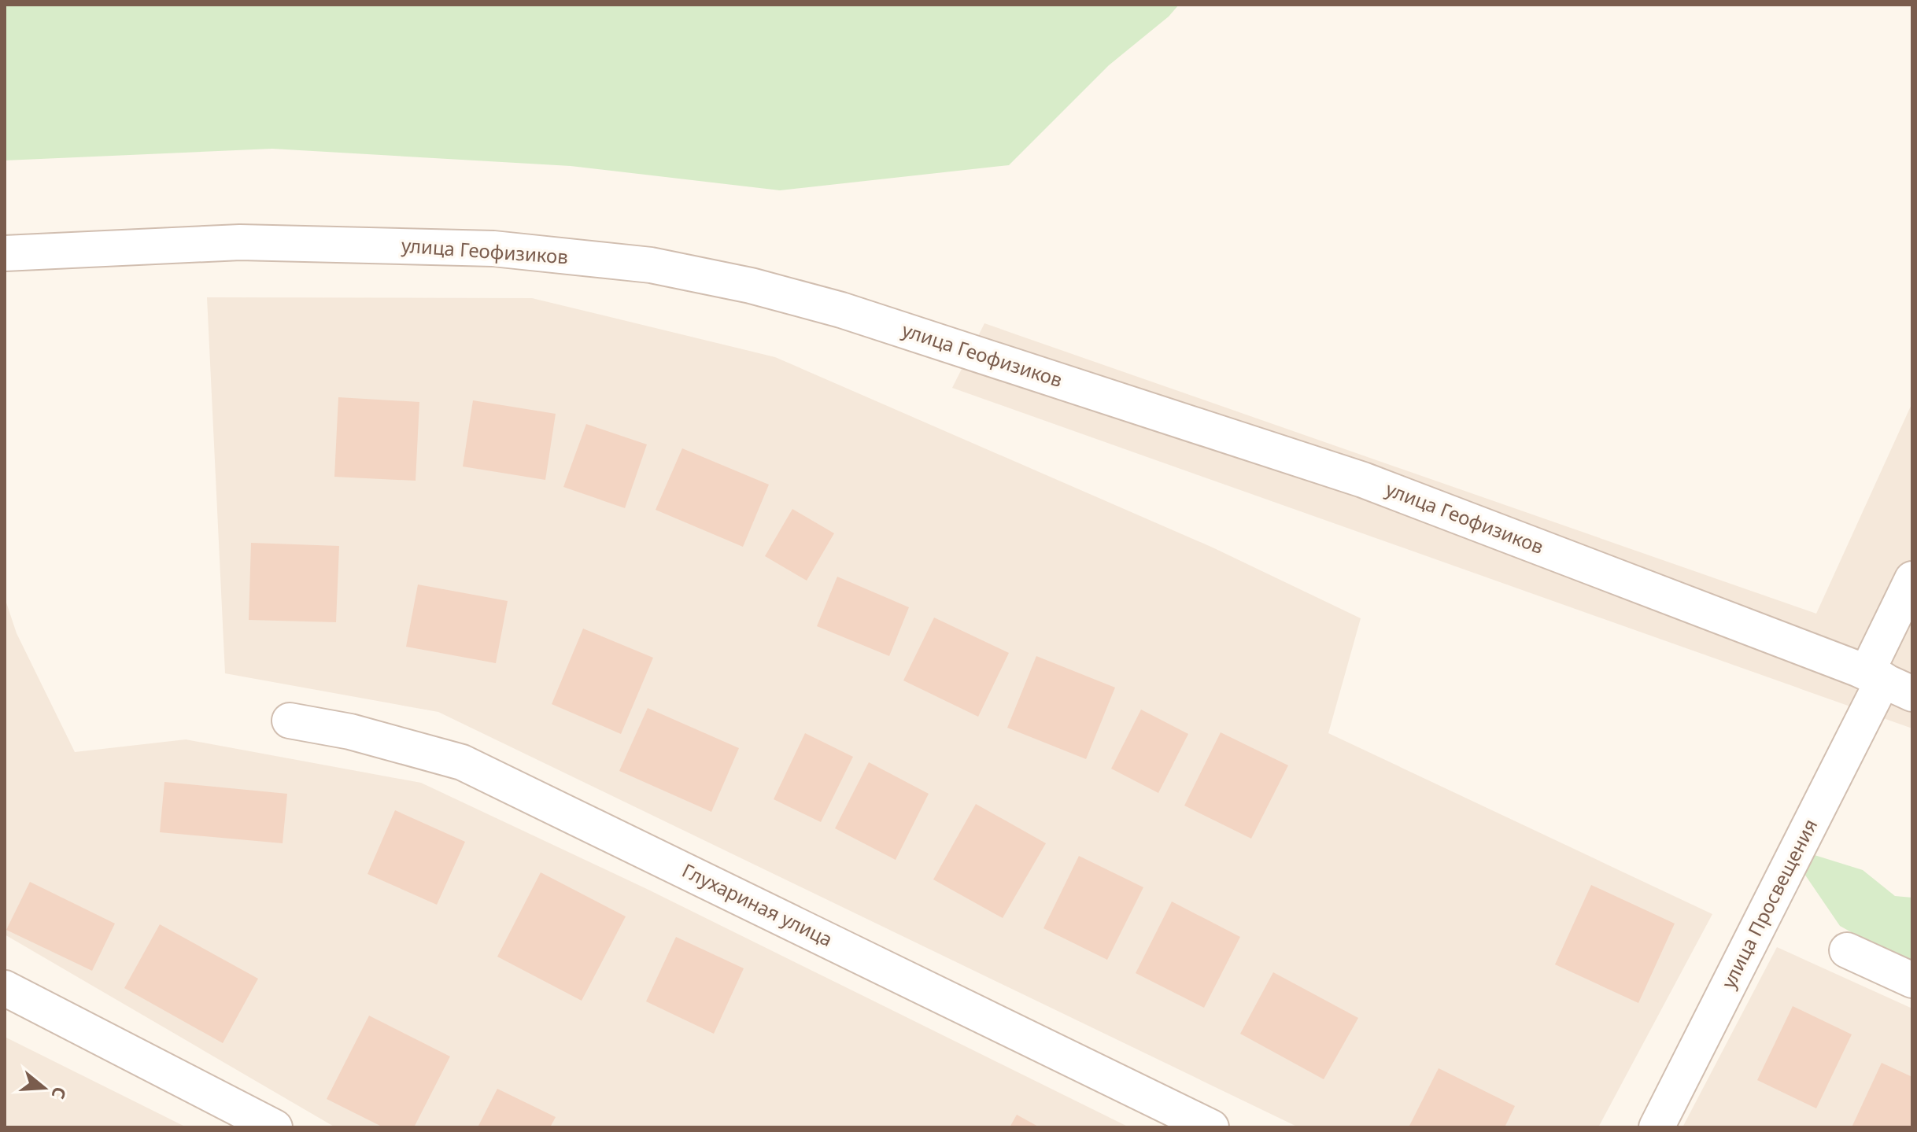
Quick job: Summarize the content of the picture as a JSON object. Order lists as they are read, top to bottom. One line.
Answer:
{"streets":{"street":["улица Геофизиков","улица Просвещения","Глухариная улица"]},"crossings":[["улица Геофизиков","улица Просвещения"]],"north":"right"}
